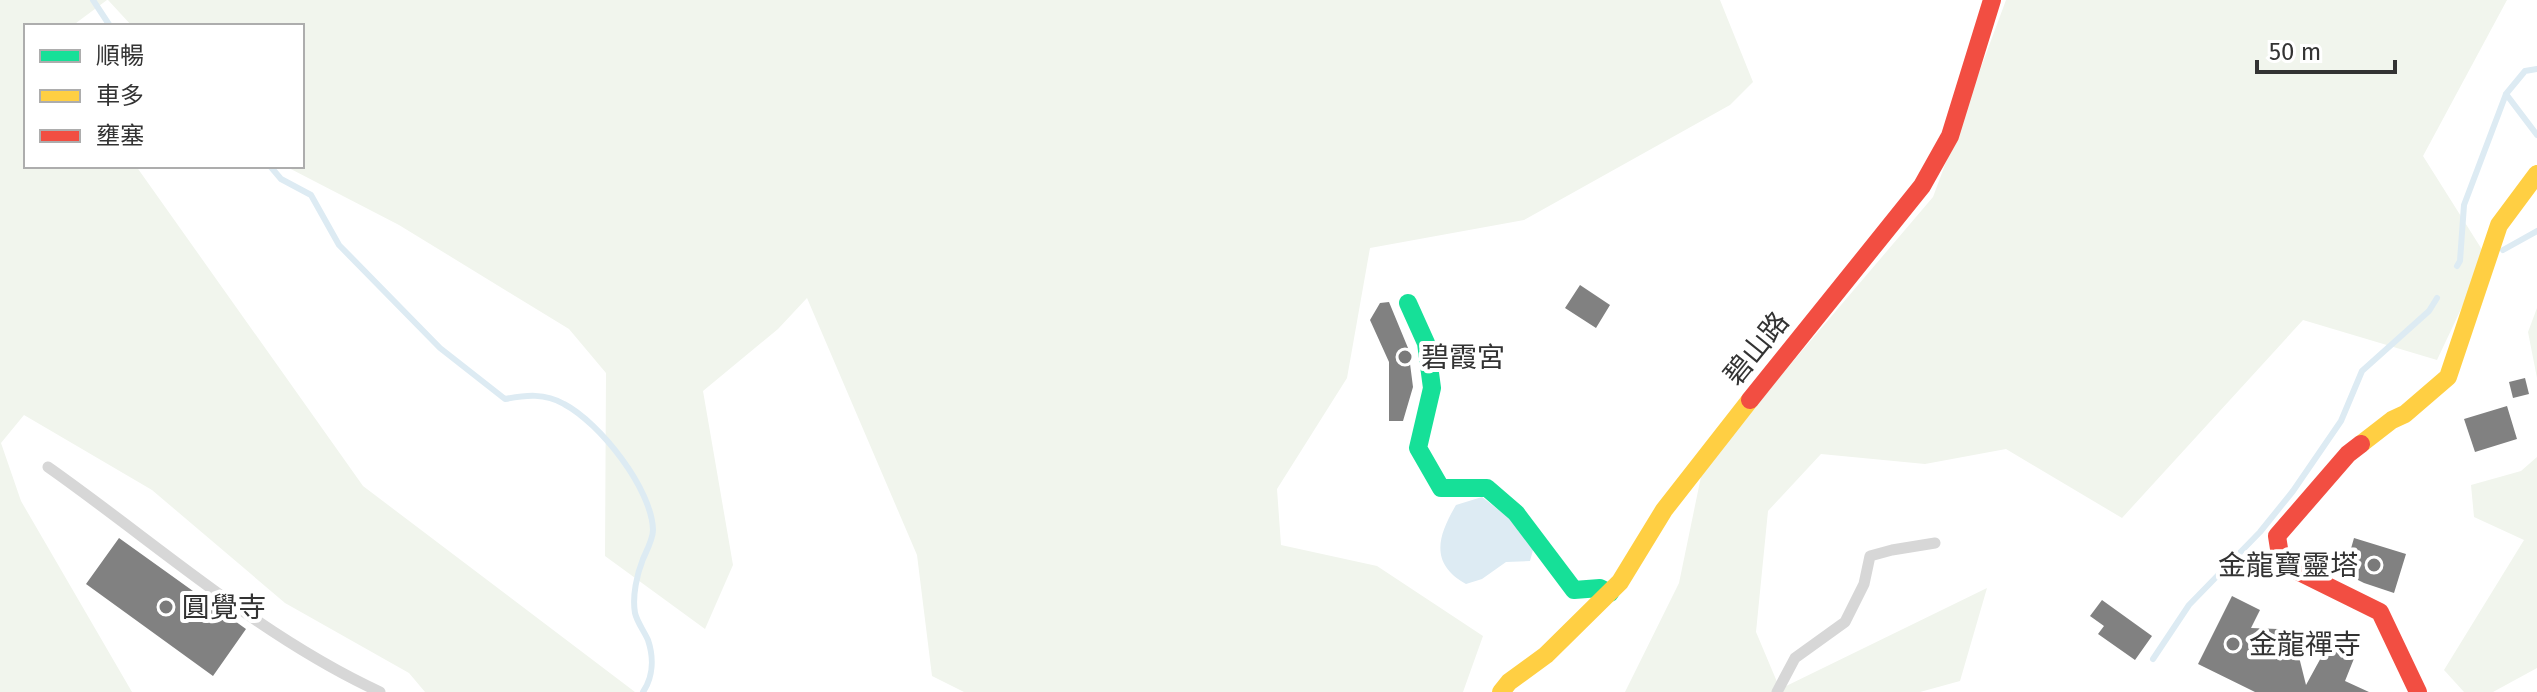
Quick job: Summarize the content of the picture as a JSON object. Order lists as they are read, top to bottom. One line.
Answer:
{"streets":{"street":["碧山路"]},"places":["碧霞宮","金龍寶靈塔","圓覺寺","金龍禪寺"],"legend":["順暢","車多","壅塞"],"scale_bar":"50 m"}
